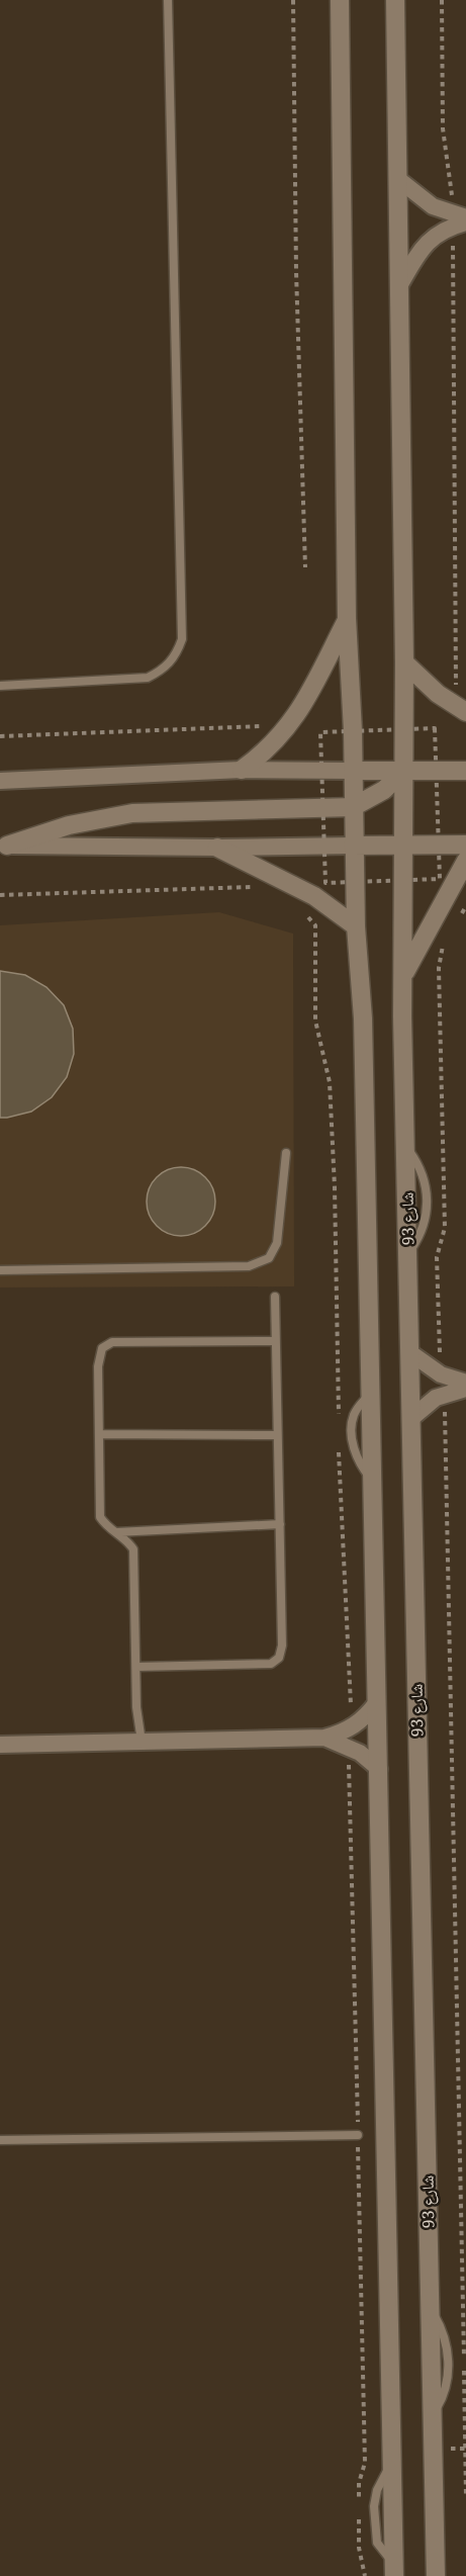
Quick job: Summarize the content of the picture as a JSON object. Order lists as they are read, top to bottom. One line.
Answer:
{"streets":{"street":["شارع 93"]}}
